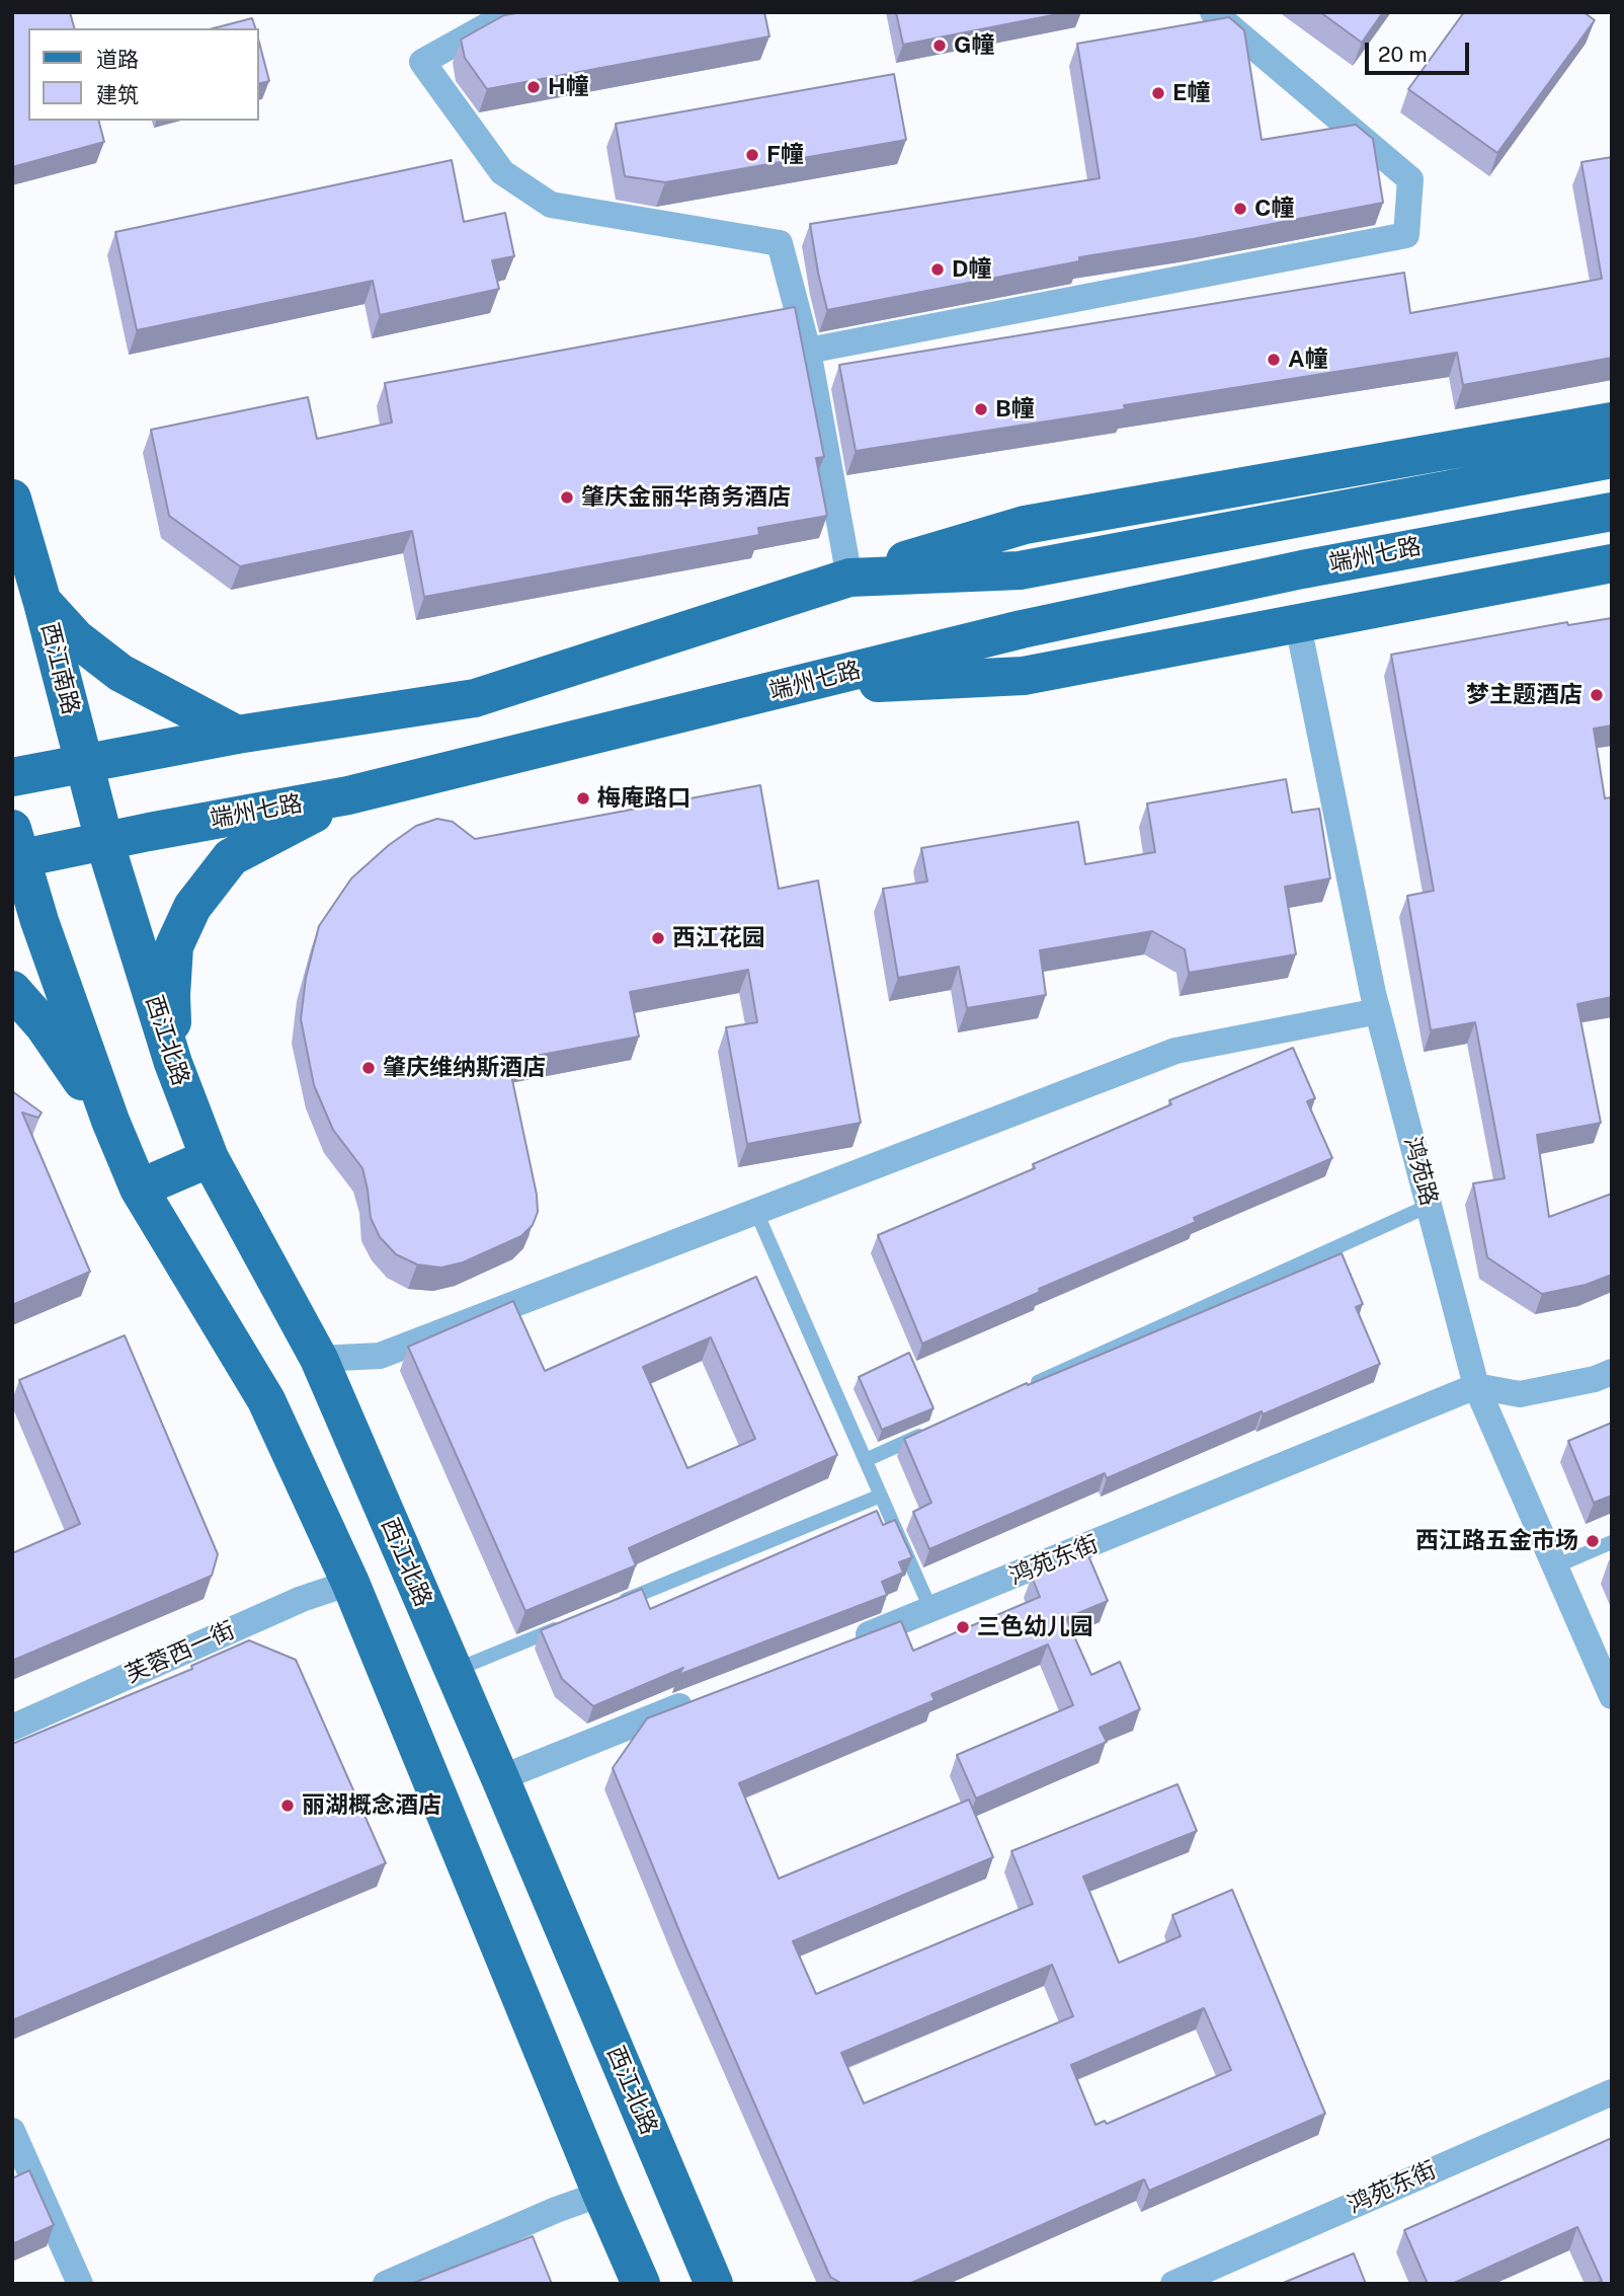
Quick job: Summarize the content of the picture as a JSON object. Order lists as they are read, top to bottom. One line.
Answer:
{"streets":{"main road":["端州七路","西江南路","西江北路"],"street":["鸿苑路","鸿苑东街","芙蓉西一街"]},"crossings":[["端州七路","西江南路"],["端州七路","西江北路"],["西江南路","西江北路"],["鸿苑路","鸿苑东街"]],"places":["G幢","H幢","E幢","F幢","C幢","D幢","A幢","B幢","肇庆金丽华商务酒店","梦主题酒店","梅庵路口","西江花园","肇庆维纳斯酒店","西江路五金市场","三色幼儿园","丽湖概念酒店"],"legend":["道路","建筑"],"scale_bar":"20 m"}
